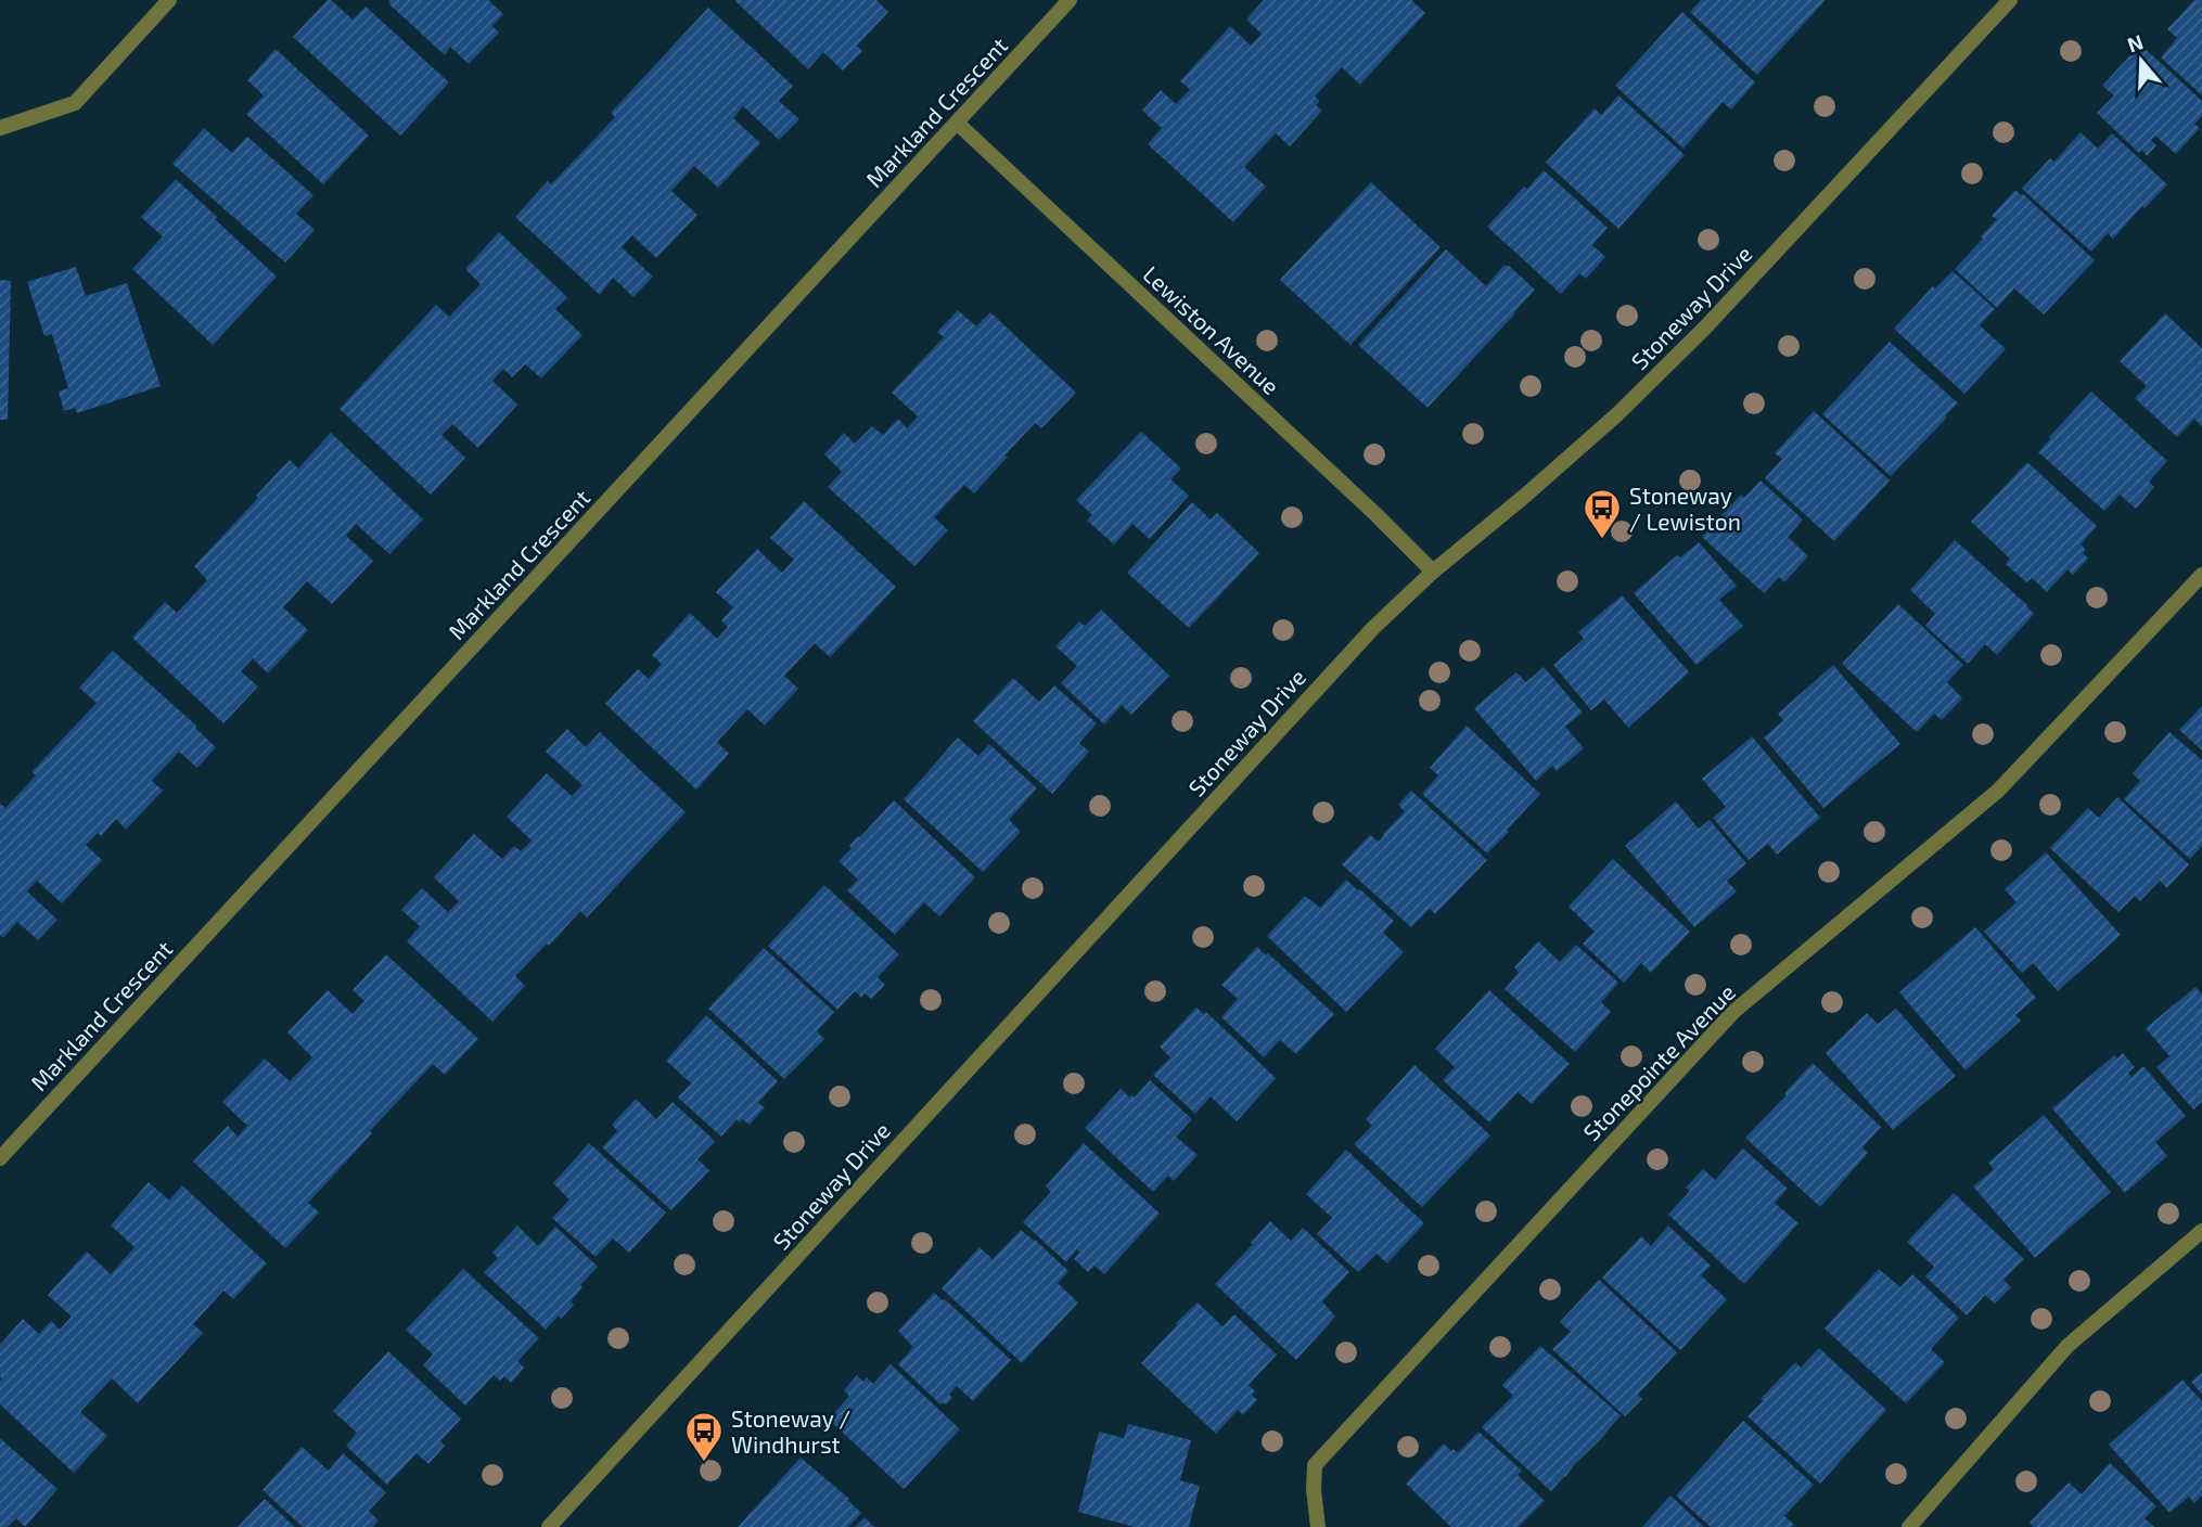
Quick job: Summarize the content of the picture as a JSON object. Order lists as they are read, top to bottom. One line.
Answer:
{"streets":{"street":["Markland Crescent","Stoneway Drive","Lewiston Avenue","Stonepointe Avenue"]},"crossings":[["Markland Crescent","Lewiston Avenue"],["Stoneway Drive","Lewiston Avenue"]],"places":{"bus stop":["Stoneway / Lewiston","Stoneway / Windhurst"]},"north":"top"}
